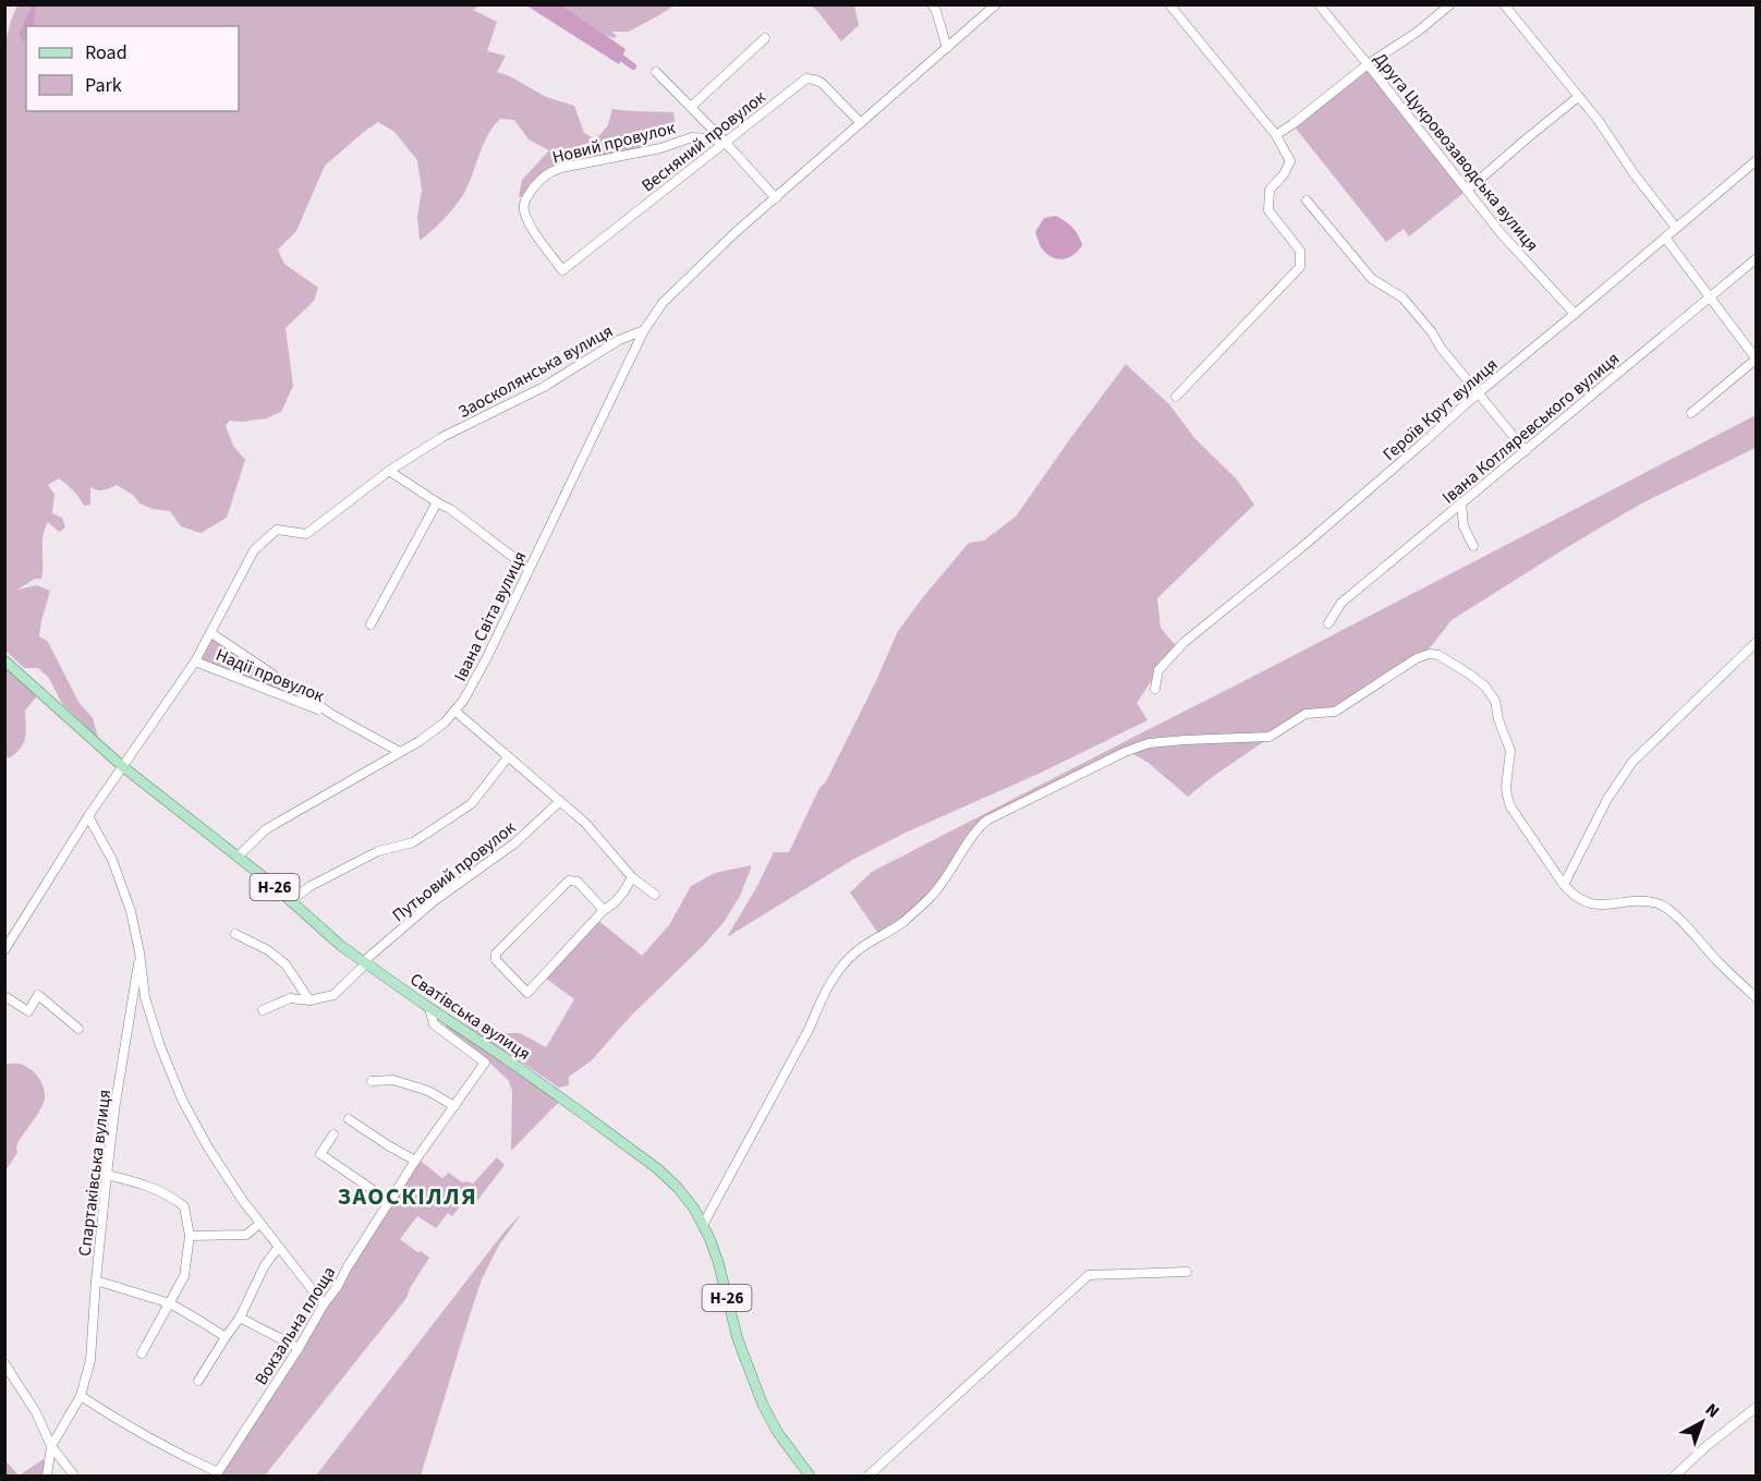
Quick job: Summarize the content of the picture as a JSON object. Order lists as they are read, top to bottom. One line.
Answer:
{"streets":{"main road":["Н-26","Сватівська вулиця"],"street":["Весняний провулок","Новий провулок","Друга Цукровозаводська вулиця","Заосколянська вулиця","Героїв Крут вулиця","Івана Котляревського вулиця","Івана Світа вулиця","Надії провулок","Путьовий провулок","Спартаківська вулиця","Вокзальна площа"]},"crossings":[["Весняний провулок","Новий провулок"],["Друга Цукровозаводська вулиця","Героїв Крут вулиця"],["Заосколянська вулиця","Івана Світа вулиця"],["Заосколянська вулиця","Надії провулок"],["Заосколянська вулиця","Сватівська вулиця"],["Івана Світа вулиця","Надії провулок"],["Івана Світа вулиця","Сватівська вулиця"],["Путьовий провулок","Сватівська вулиця"],["Сватівська вулиця","Вокзальна площа"],["Спартаківська вулиця","Вокзальна площа"]],"districts":["ЗАОСКIЛЛЯ"],"legend":["Road","Park"],"north":"top right"}
